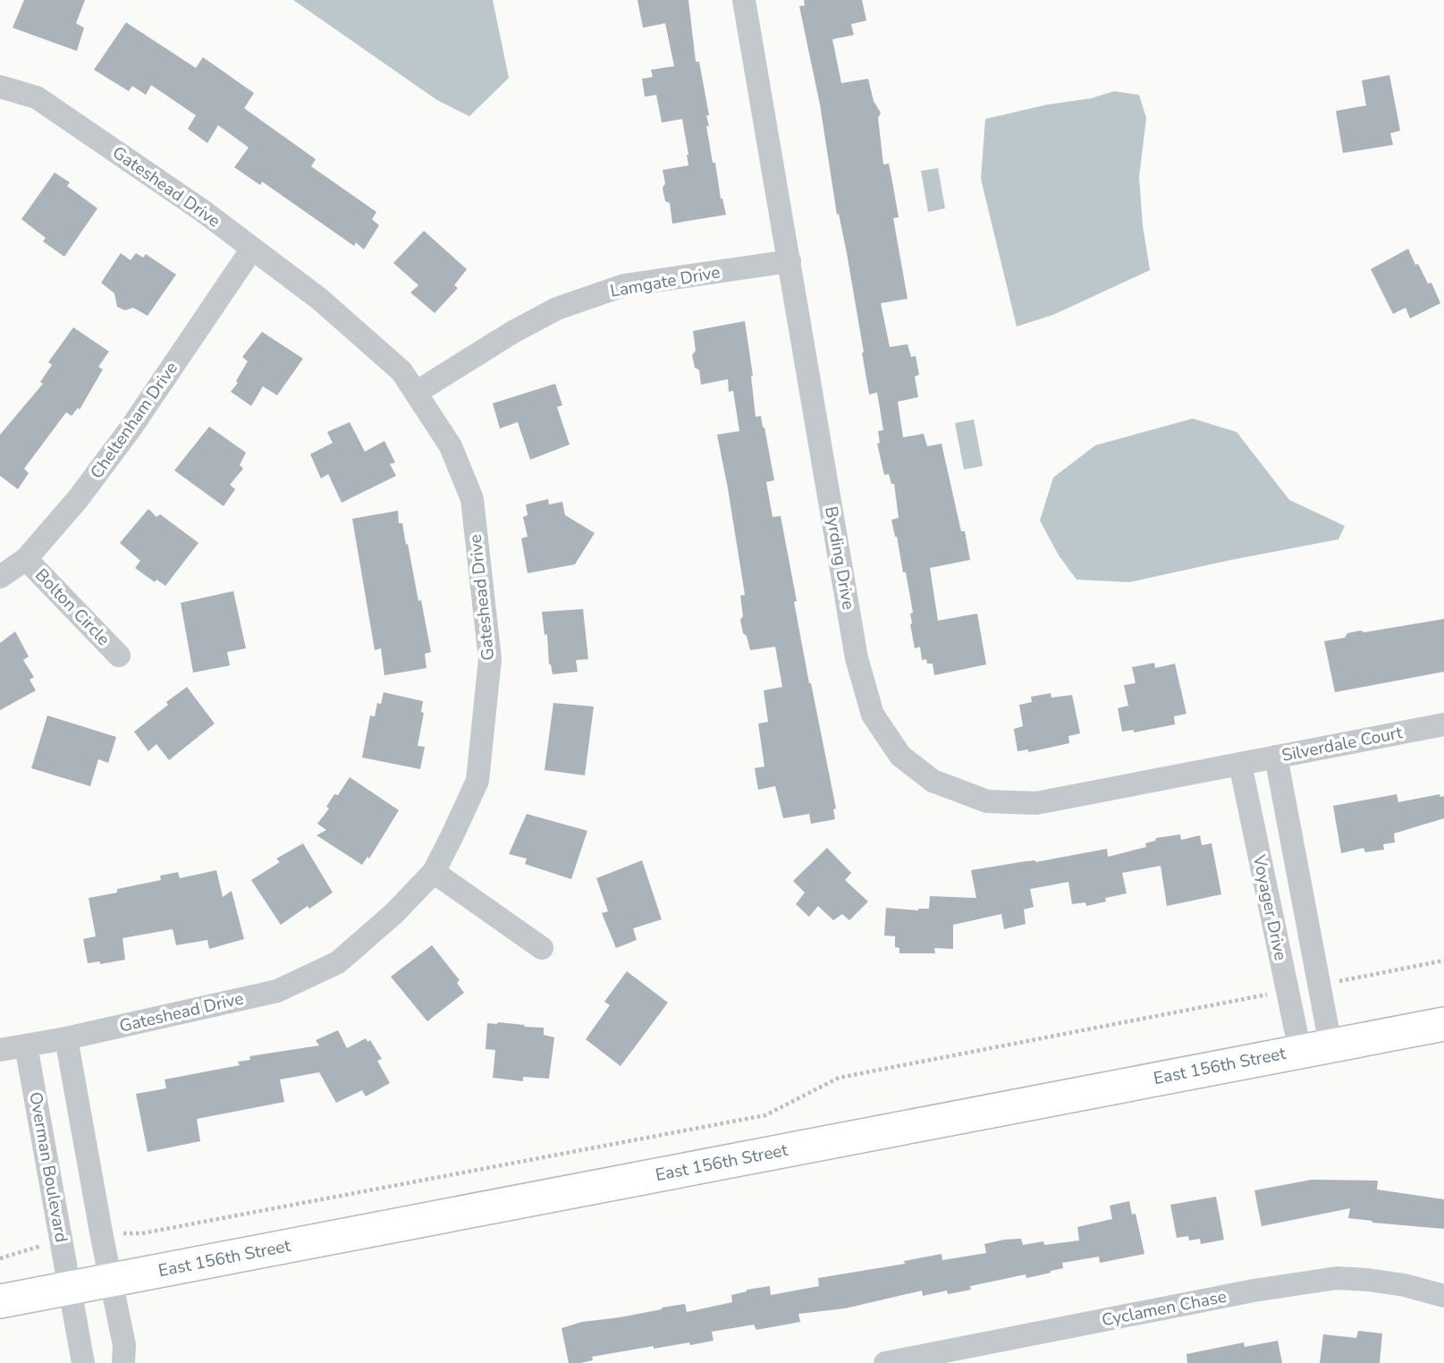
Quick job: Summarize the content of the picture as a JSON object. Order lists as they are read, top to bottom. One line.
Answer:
{"streets":{"street":["Gateshead Drive","Lamgate Drive","Cheltenham Drive","Byrding Drive","Bolton Circle","Silverdale Court","Voyager Drive","East 156th Street","Overman Boulevard","Cyclamen Chase"]},"crossings":[["Gateshead Drive","Lamgate Drive"],["Gateshead Drive","Cheltenham Drive"],["Gateshead Drive","Overman Boulevard"],["Lamgate Drive","Byrding Drive"],["Cheltenham Drive","Bolton Circle"],["Byrding Drive","Silverdale Court"],["Byrding Drive","Voyager Drive"],["Silverdale Court","Voyager Drive"],["Voyager Drive","East 156th Street"],["East 156th Street","Overman Boulevard"]]}
